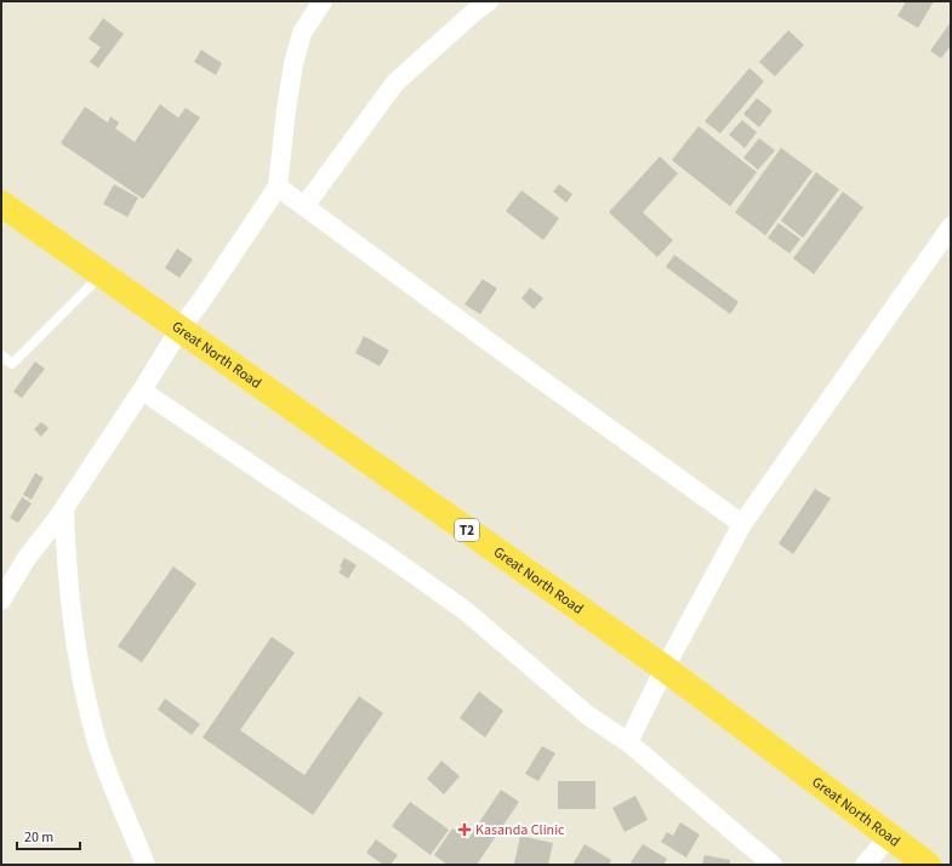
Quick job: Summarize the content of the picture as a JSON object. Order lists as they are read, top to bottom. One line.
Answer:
{"streets":{"highway":["Great North Road","T2"]},"places":{"health":["Kasanda Clinic"]},"scale_bar":"20 m"}
